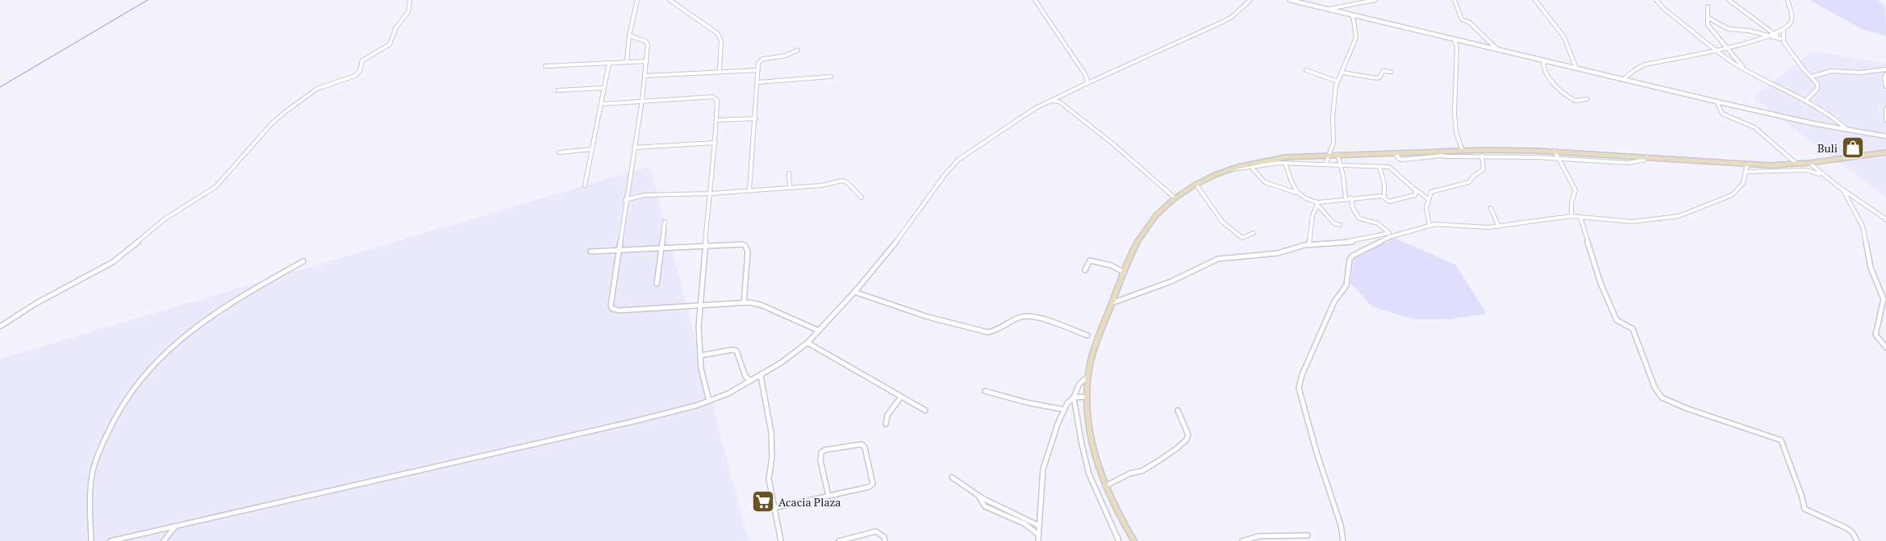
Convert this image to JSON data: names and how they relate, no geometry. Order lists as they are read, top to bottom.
{
  "places": {
    "shop": ["Buli"],
    "supermarket": ["Acacia Plaza"]
  }
}
